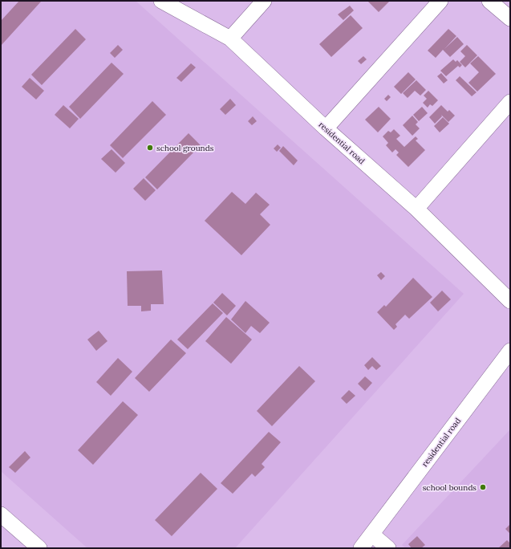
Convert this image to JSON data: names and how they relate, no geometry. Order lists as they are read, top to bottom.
{
  "streets": {
    "street": ["residential road"]
  },
  "places": ["school grounds", "school bounds"]
}
